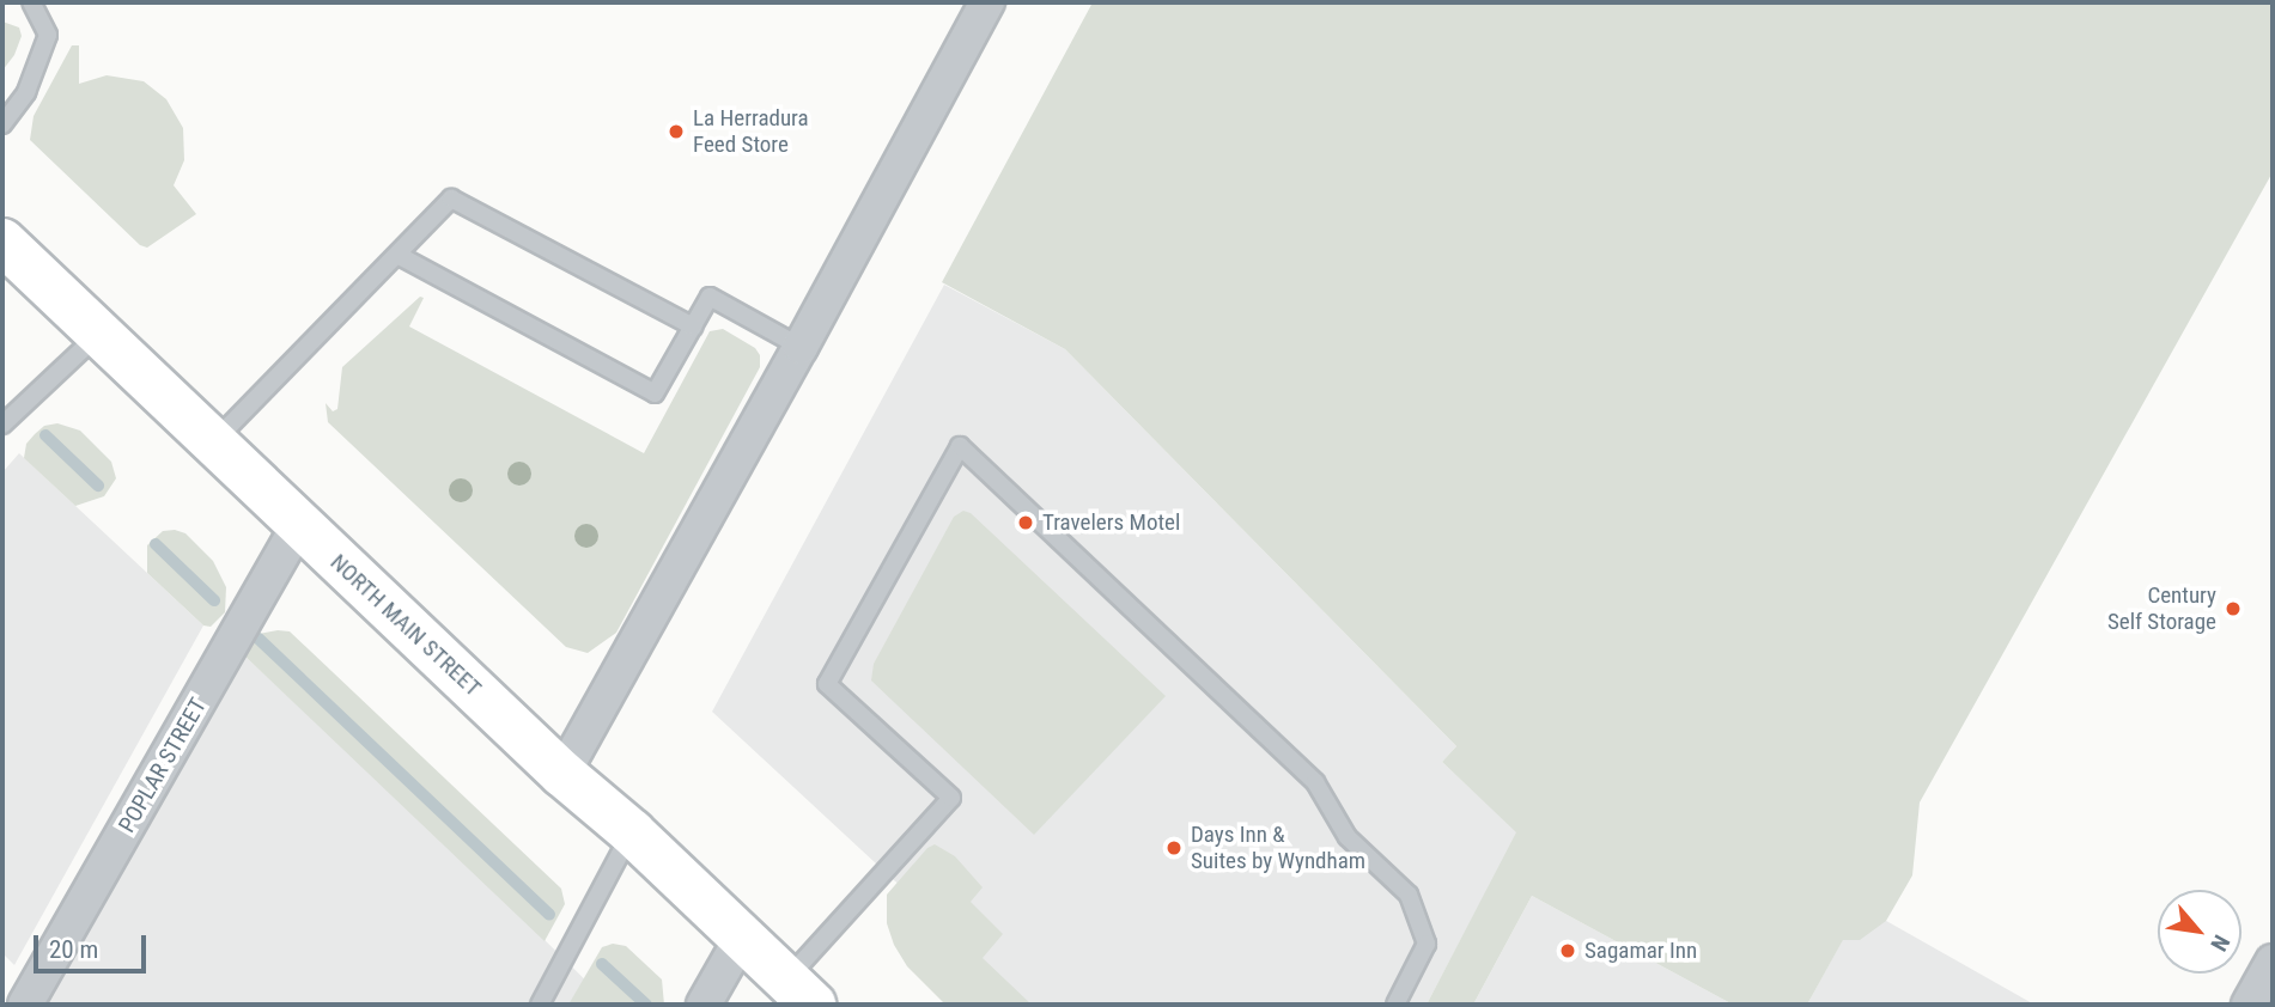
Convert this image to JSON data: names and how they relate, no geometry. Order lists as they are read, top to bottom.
{
  "streets": {
    "main road": ["NORTH MAIN STREET"],
    "street": ["POPLAR STREET"]
  },
  "crossings": [
    ["NORTH MAIN STREET", "POPLAR STREET"]
  ],
  "places": [
    "La Herradura Feed Store",
    "Travelers Motel",
    "Century Self Storage",
    "Days Inn & Suites by Wyndham",
    "Sagamar Inn"
  ],
  "scale_bar": "20 m",
  "north": "bottom right"
}
